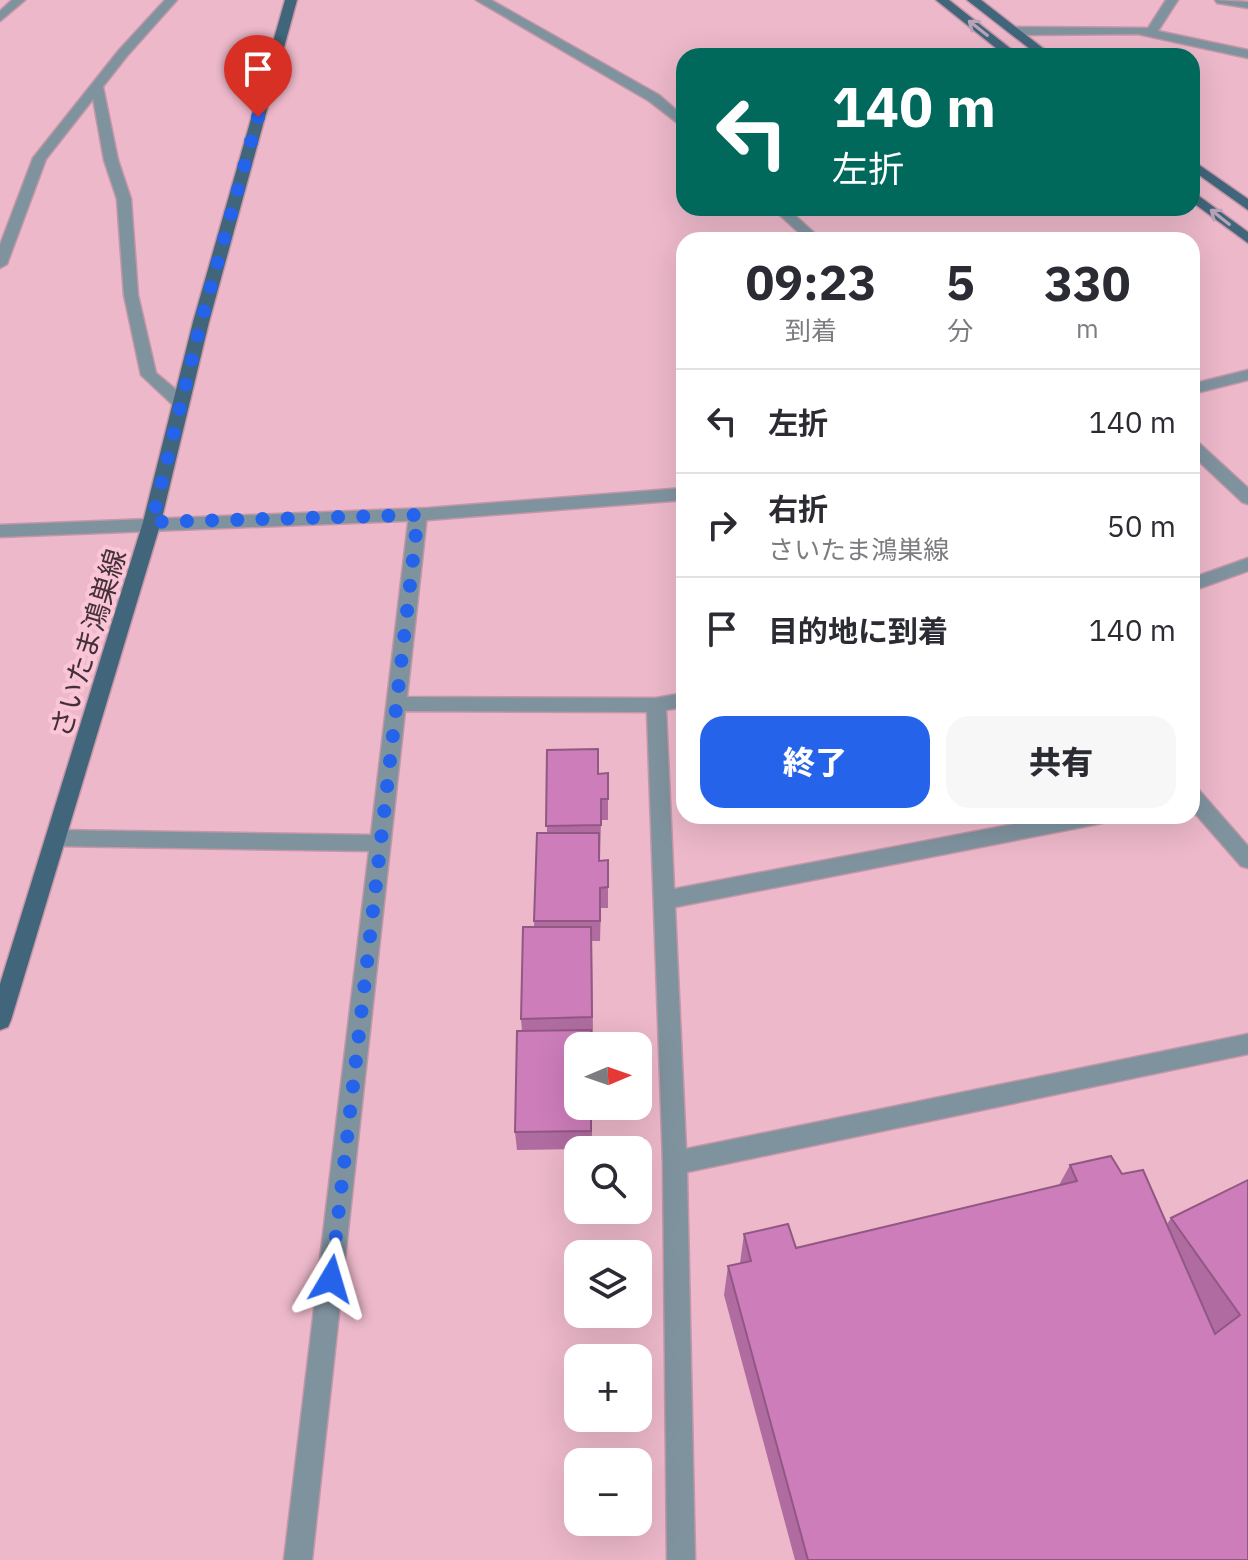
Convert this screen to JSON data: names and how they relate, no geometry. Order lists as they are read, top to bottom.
{
  "streets": {
    "main road": ["さいたま鴻巣線"]
  },
  "north": "right",
  "page": {
    "turn": ["140 m", "左折"],
    "eta": [
      "09:23",
      "到着",
      "5",
      "分",
      "330",
      "m"
    ],
    "list": [
      {
        "name": "左折",
        "value": "140 m"
      },
      {
        "name": "右折",
        "note": "さいたま鴻巣線",
        "value": "50 m"
      },
      {
        "name": "目的地に到着",
        "value": "140 m"
      }
    ],
    "buttons": ["終了", "共有"],
    "map_buttons": ["+", "−"]
  }
}
